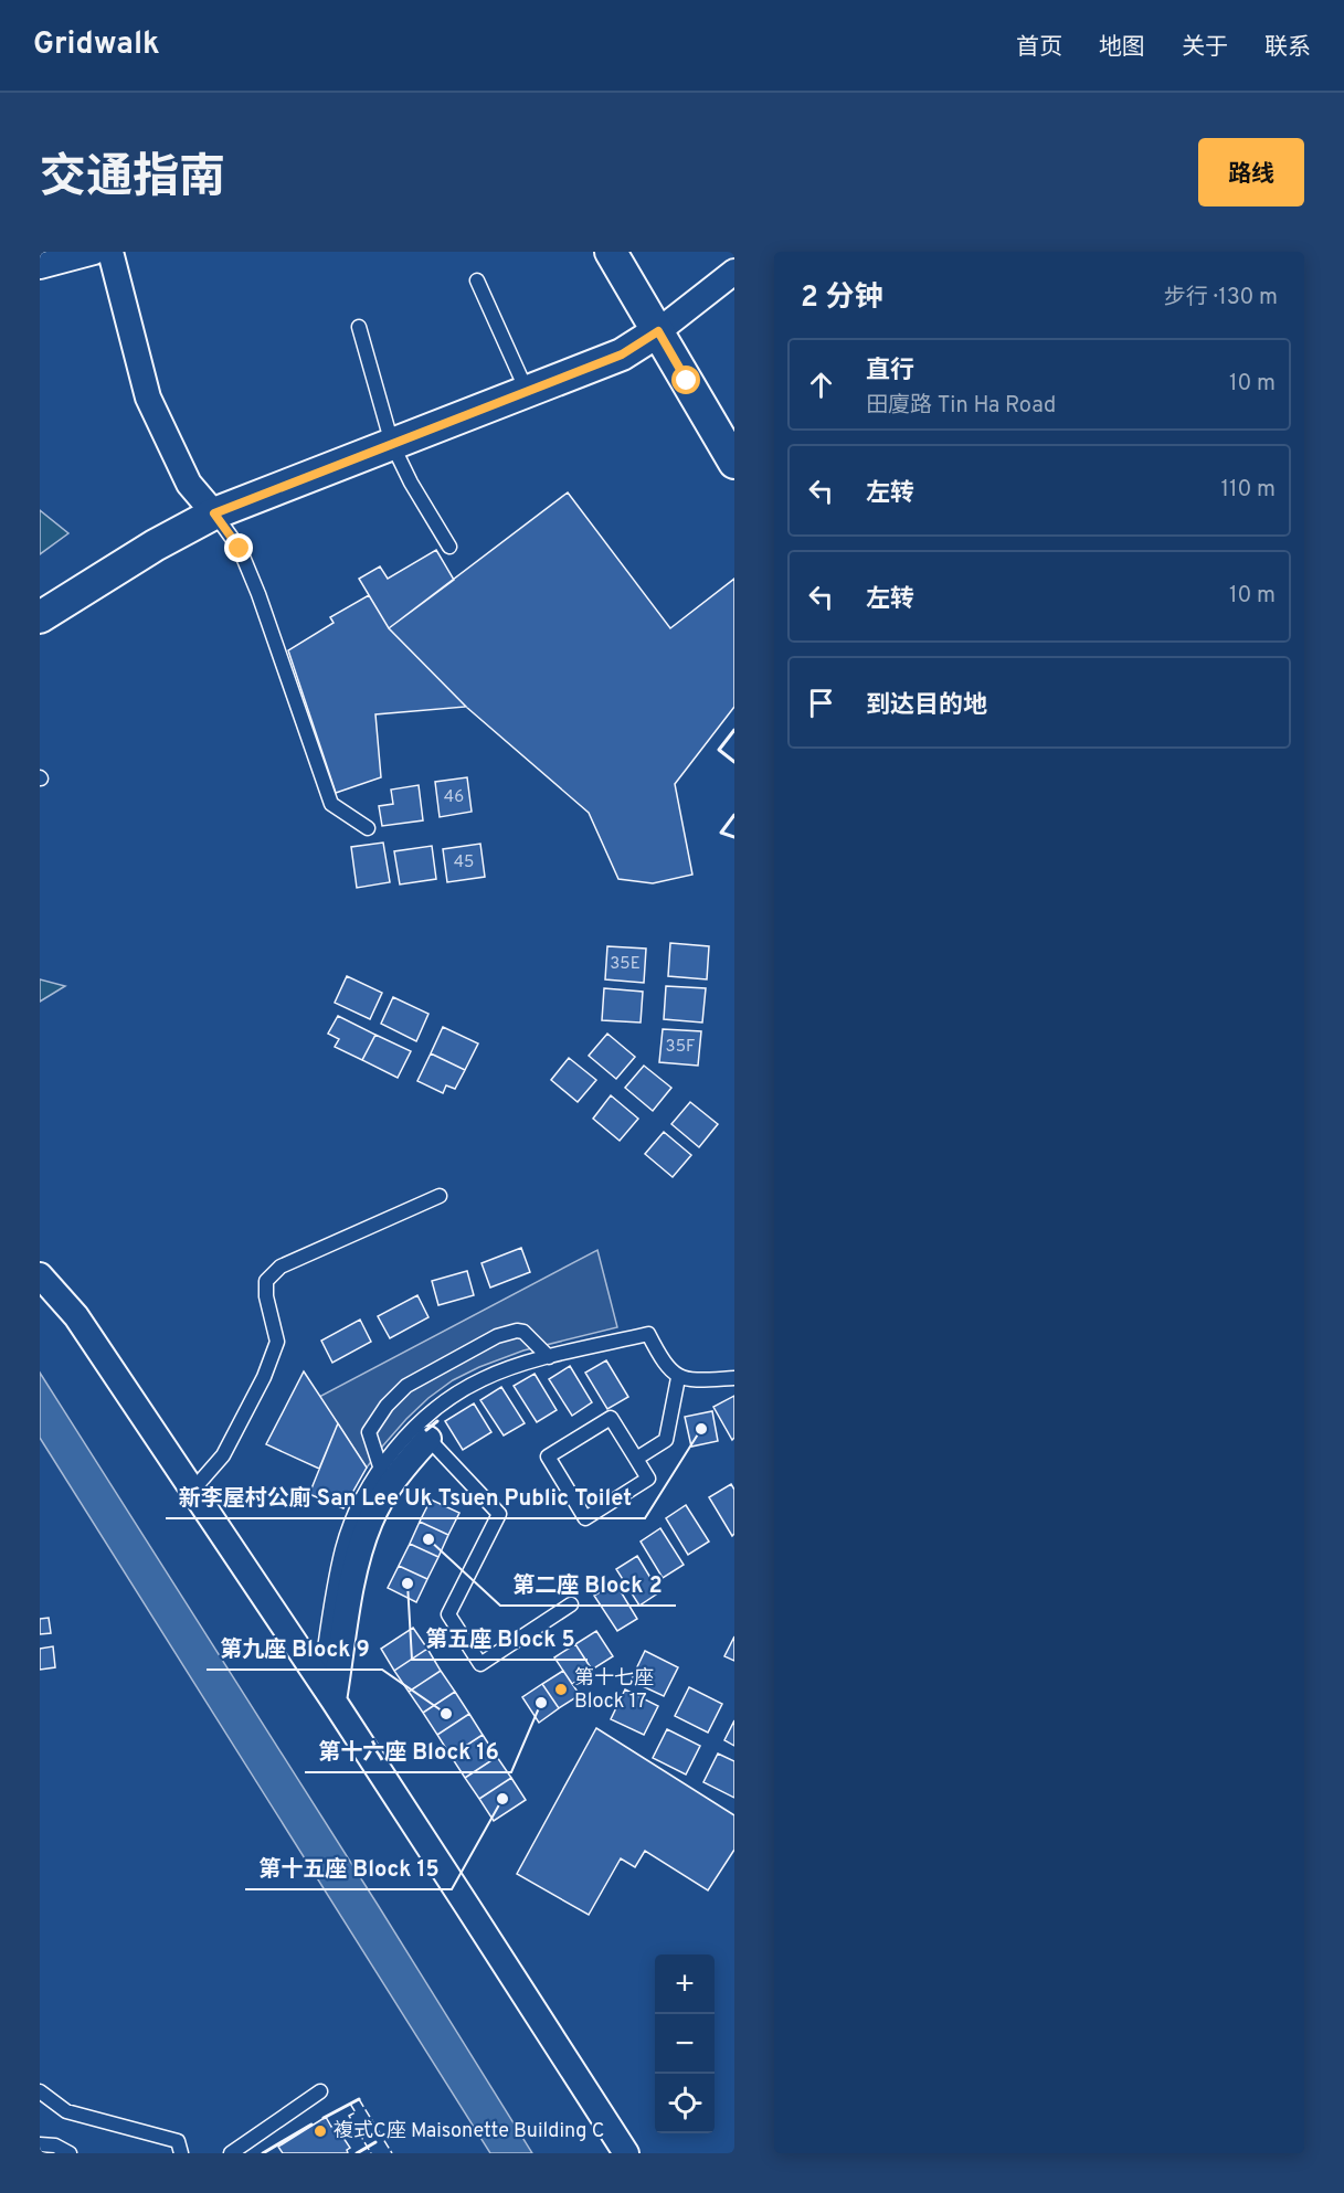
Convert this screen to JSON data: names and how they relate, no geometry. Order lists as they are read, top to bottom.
{
  "places": [
    "新李屋村公廁 San Lee Uk Tsuen Public Toilet",
    "第二座 Block 2",
    "第五座 Block 5",
    "第十七座 Block 17",
    "第十六座 Block 16",
    "第九座 Block 9",
    "第十五座 Block 15",
    "複式C座 Maisonette Building C"
  ],
  "house_numbers": [
    "46",
    "45",
    "35E",
    "35F"
  ],
  "page": {
    "header": "Gridwalk",
    "nav": [
      "首页",
      "地图",
      "关于",
      "联系"
    ],
    "title": "交通指南",
    "buttons": "路线",
    "heading": ["2 分钟", "步行 · 130 m"],
    "list": [
      ["直行", "田廈路 Tin Ha Road", "10 m"],
      ["左转", "110 m"],
      ["左转", "10 m"],
      "到达目的地"
    ],
    "map_buttons": ["+", "−"]
  }
}
